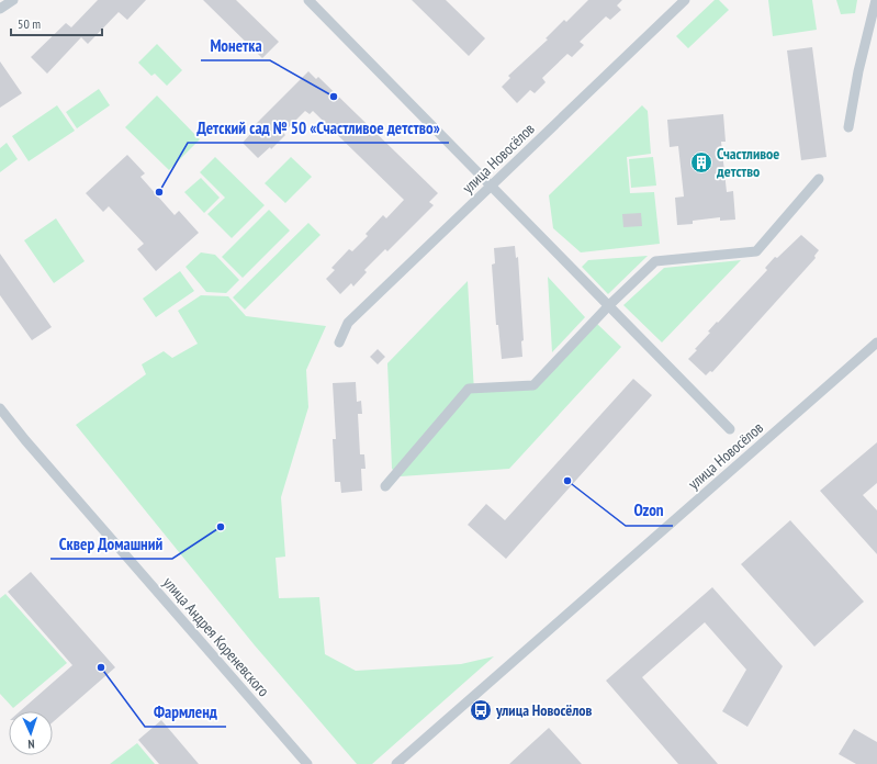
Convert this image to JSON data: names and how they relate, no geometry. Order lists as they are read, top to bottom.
{
  "streets": {
    "street": ["улица Новосёлов", "улица Андрея Кореневского"]
  },
  "places": {
    "other": [
      "Монетка",
      "Детский сад № 50 «Счастливое детство»",
      "Ozon",
      "Сквер Домашний",
      "Фармленд"
    ],
    "building": ["Счастливое детство"],
    "bus stop": ["улица Новосёлов"]
  },
  "scale_bar": "50 m",
  "north": "bottom"
}
